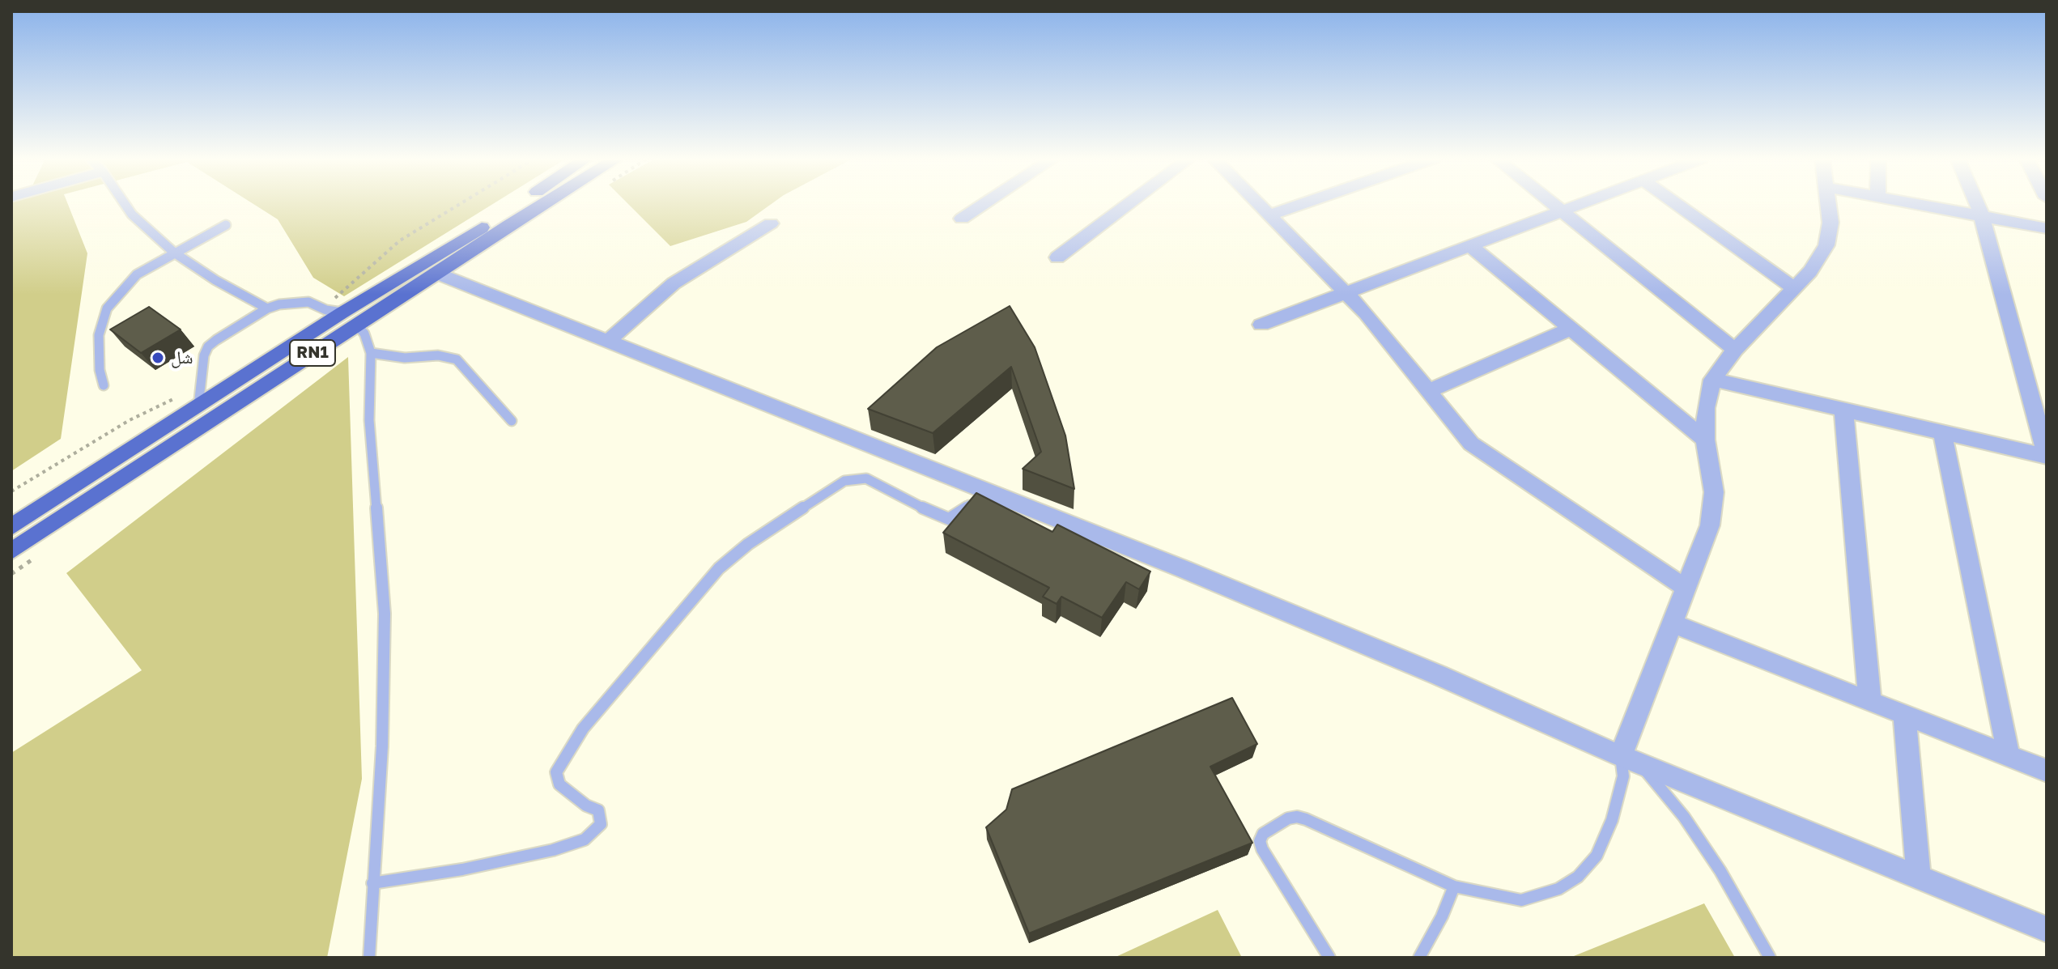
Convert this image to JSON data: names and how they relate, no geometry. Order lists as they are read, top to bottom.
{
  "streets": {
    "highway": ["RN1"]
  },
  "places": ["شل"]
}
